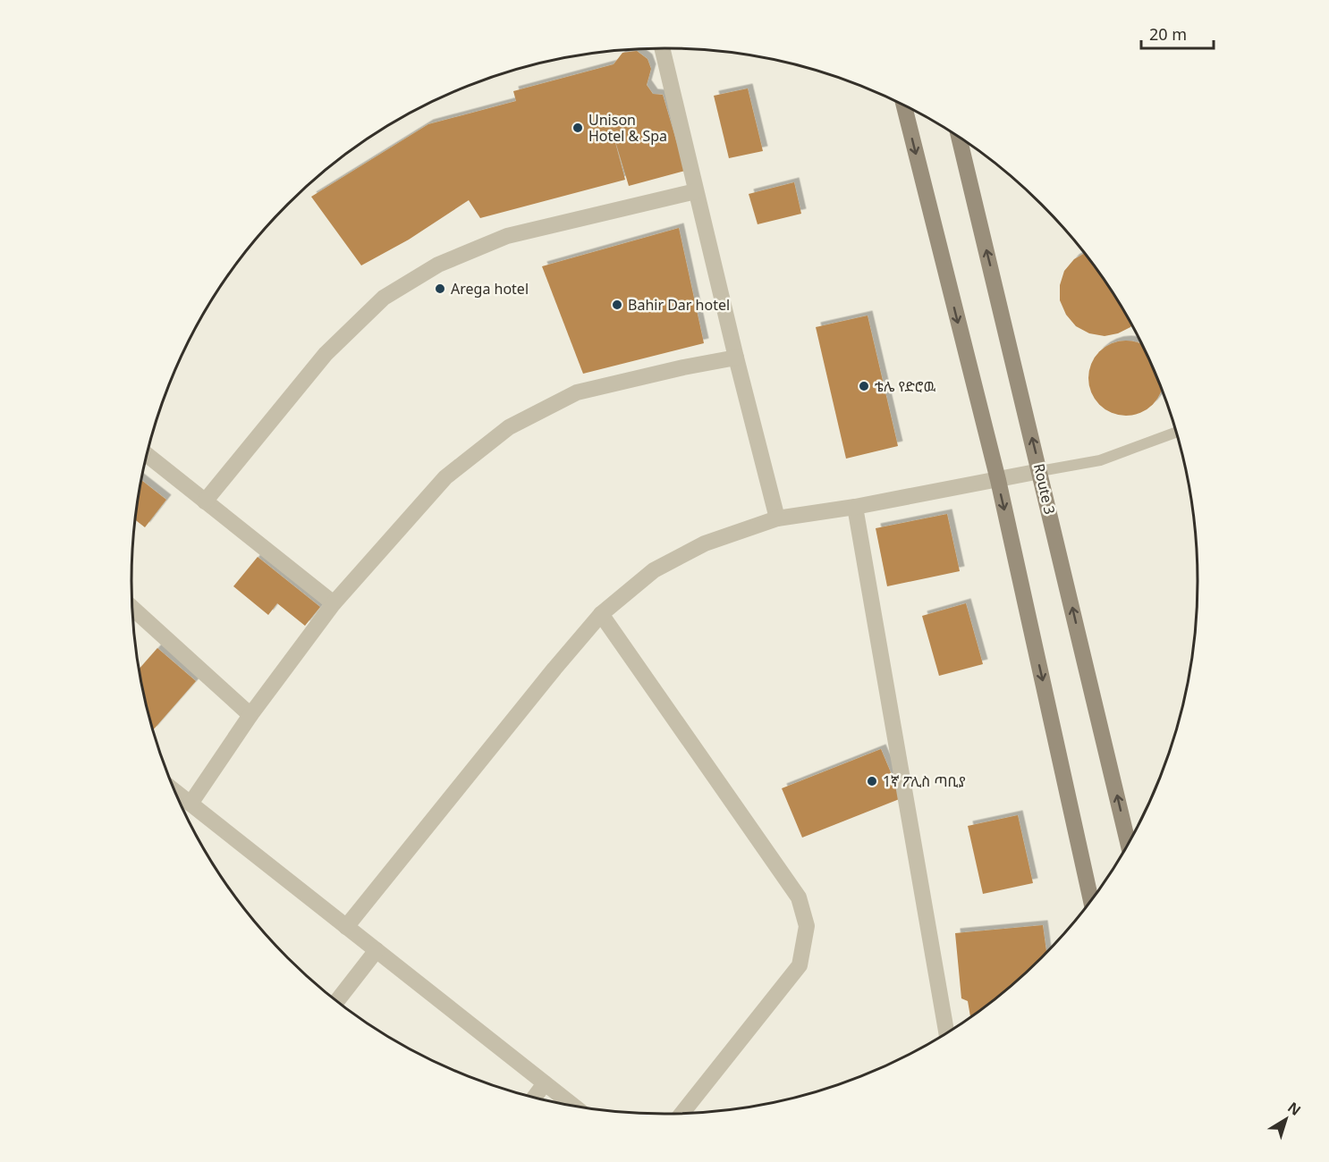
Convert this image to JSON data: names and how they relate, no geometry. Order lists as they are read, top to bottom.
{
  "streets": {
    "main road": ["Route 3"]
  },
  "places": [
    "Unison Hotel & Spa",
    "Arega hotel",
    "Bahir Dar hotel",
    "ቴሌ የድሮዉ",
    "1ኛ ፖሊስ ጣቢያ"
  ],
  "scale_bar": "20 m",
  "north": "top right"
}
